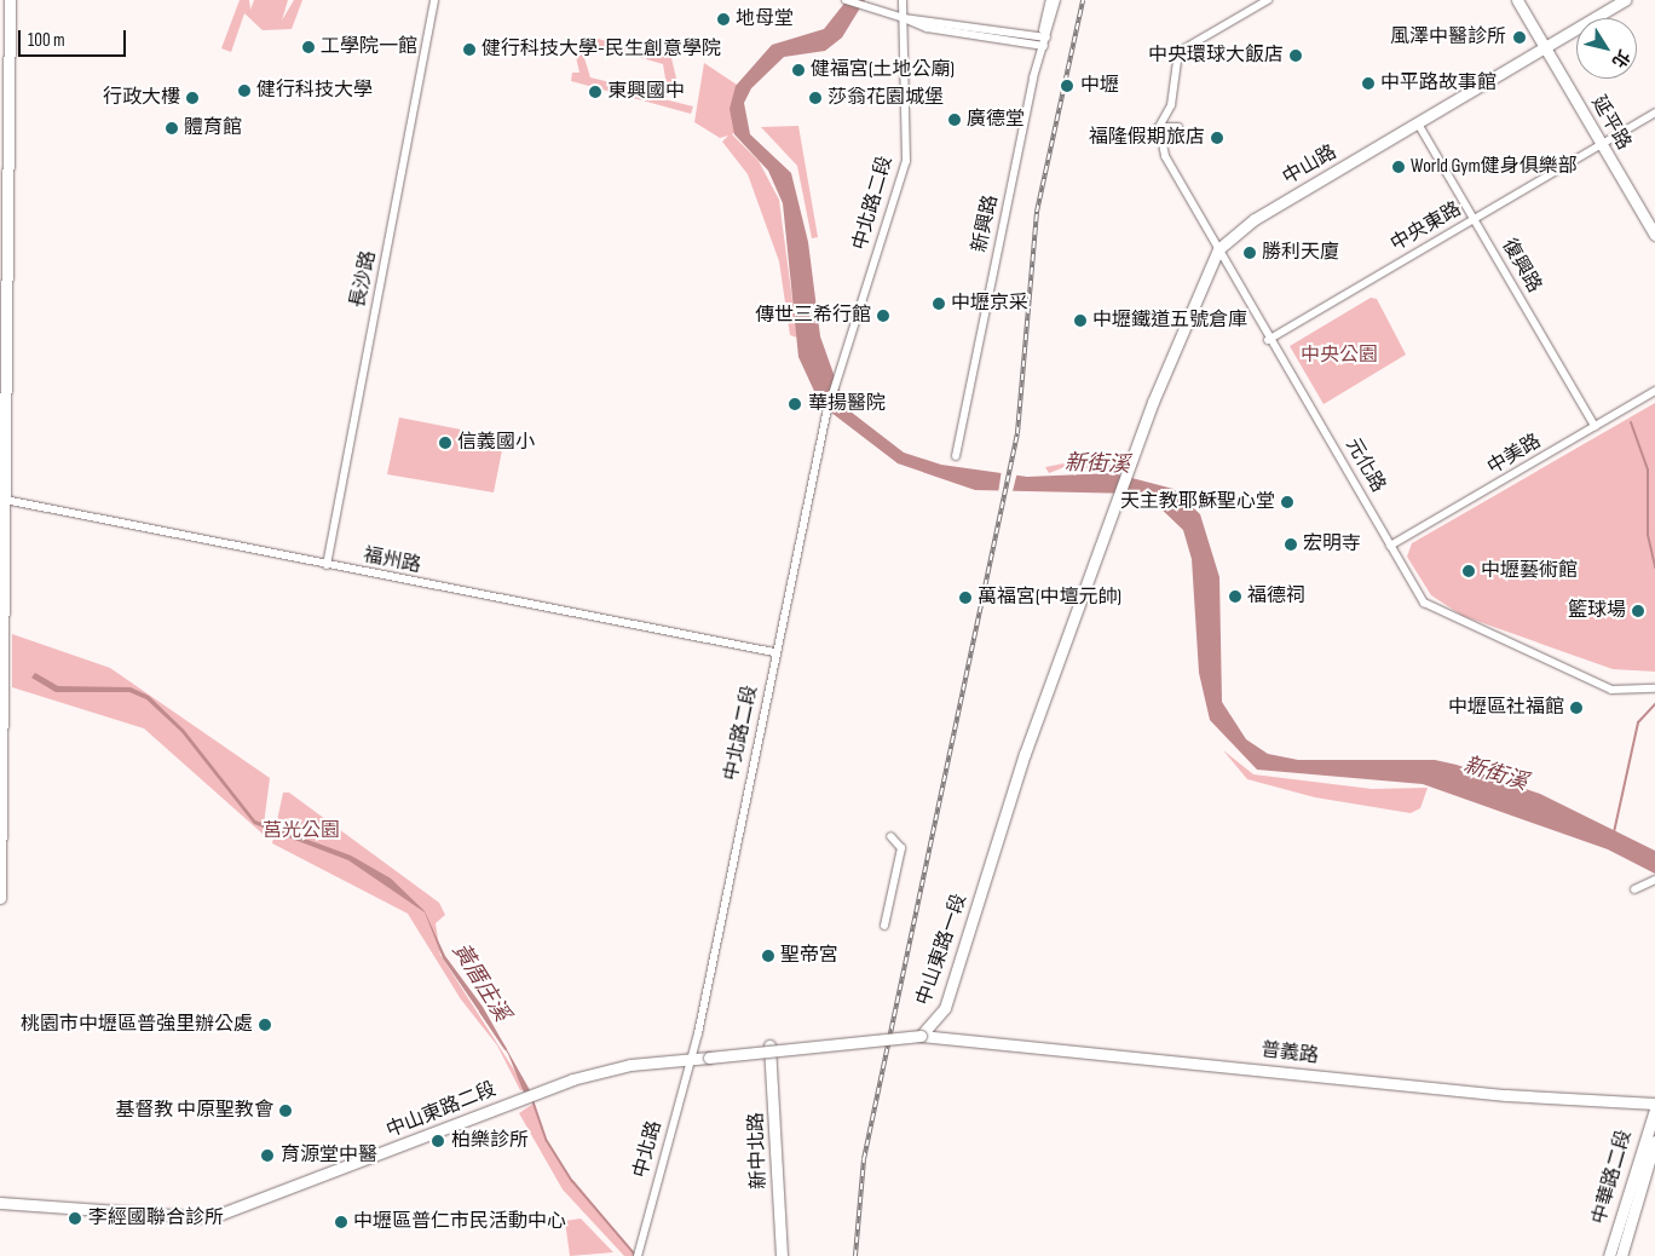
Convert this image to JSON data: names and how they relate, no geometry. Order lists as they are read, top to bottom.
{
  "streets": {
    "main road": [
      "延平路",
      "中山路",
      "中山東路一段",
      "普義路",
      "中山東路二段",
      "新中北路",
      "中華路二段"
    ],
    "street": [
      "中北路二段",
      "新興路",
      "中央東路",
      "復興路",
      "長沙路",
      "中美路",
      "元化路",
      "福州路",
      "中北路"
    ]
  },
  "crossings": [
    ["延平路", "中山路"],
    ["延平路", "中央東路"],
    ["中山路", "復興路"],
    ["中山路", "元化路"],
    ["中山路", "中山東路一段"],
    ["中北路二段", "福州路"],
    ["中北路二段", "中山東路二段"],
    ["中北路二段", "中北路"],
    ["中央東路", "復興路"],
    ["中央東路", "元化路"],
    ["復興路", "中美路"],
    ["長沙路", "福州路"],
    ["中美路", "元化路"],
    ["中山東路一段", "普義路"],
    ["中山東路二段", "中北路"]
  ],
  "water": ["新街溪", "黃厝庄溪"],
  "parks": ["中央公園", "莒光公園"],
  "places": [
    "地母堂",
    "風澤中醫診所",
    "工學院一館",
    "健行科技大學-民生創意學院",
    "中央環球大飯店",
    "健福宮(土地公廟)",
    "中平路故事館",
    "中壢",
    "健行科技大學",
    "東興國中",
    "行政大樓",
    "莎翁花園城堡",
    "廣德堂",
    "體育館",
    "福隆假期旅店",
    "World Gym健身俱樂部",
    "勝利天廈",
    "中壢京采",
    "傳世三希行館",
    "中壢鐵道五號倉庫",
    "華揚醫院",
    "信義國小",
    "天主教耶穌聖心堂",
    "宏明寺",
    "中壢藝術館",
    "福德祠",
    "萬福宮(中壇元帥)",
    "籃球場",
    "中壢區社福館",
    "聖帝宮",
    "桃園市中壢區普強里辦公處",
    "基督教 中原聖教會",
    "柏樂診所",
    "育源堂中醫",
    "李經國聯合診所",
    "中壢區普仁市民活動中心"
  ],
  "scale_bar": "100 m",
  "north": "bottom right"
}
